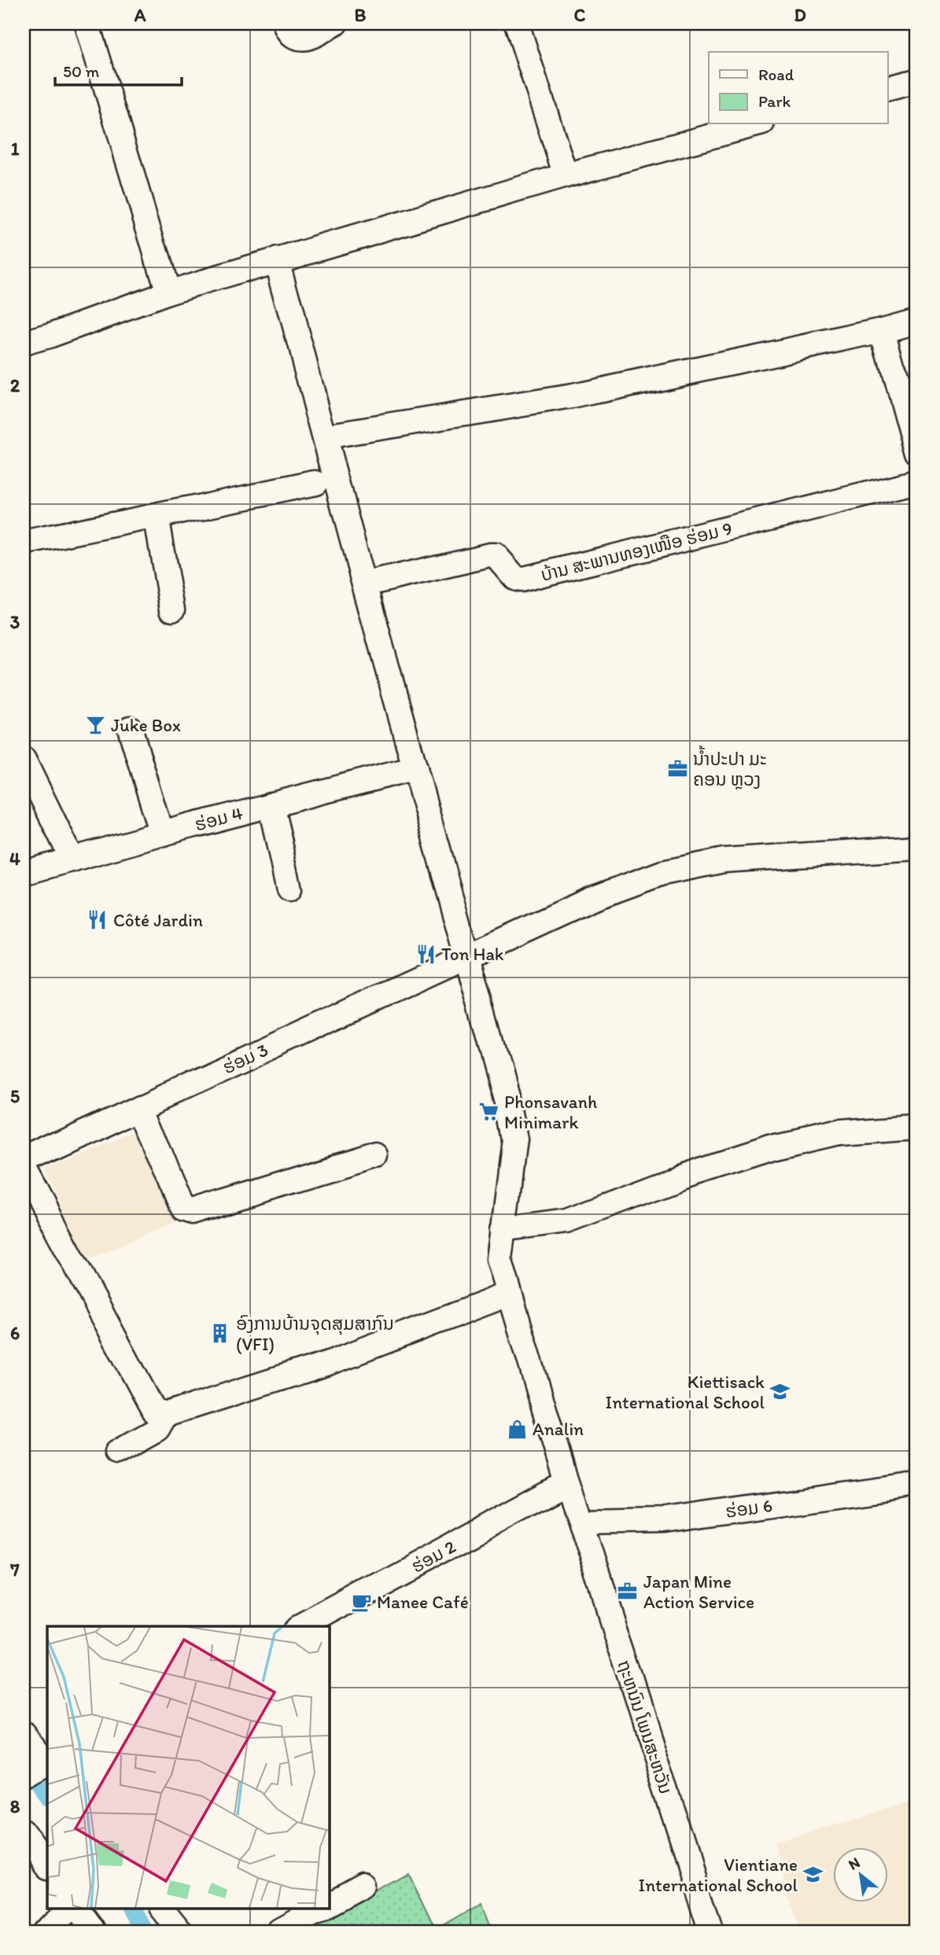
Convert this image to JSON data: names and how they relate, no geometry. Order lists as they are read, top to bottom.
{
  "streets": {
    "street": [
      "ບ້ານ ສະພານທອງເໜືອ ຮ່ອມ 9",
      "ຮ່ອມ 4",
      "ຮ່ອມ 3",
      "ຮ່ອມ 6",
      "ຮ່ອມ 2",
      "ຖະຫນົນ ໂພນສະຫວັນ"
    ]
  },
  "crossings": [
    ["ບ້ານ ສະພານທອງເໜືອ ຮ່ອມ 9", "ຖະຫນົນ ໂພນສະຫວັນ"],
    ["ຮ່ອມ 4", "ຖະຫນົນ ໂພນສະຫວັນ"],
    ["ຮ່ອມ 3", "ຖະຫນົນ ໂພນສະຫວັນ"],
    ["ຮ່ອມ 6", "ຖະຫນົນ ໂພນສະຫວັນ"],
    ["ຮ່ອມ 2", "ຖະຫນົນ ໂພນສະຫວັນ"]
  ],
  "places": {
    "bar": ["Juke Box"],
    "office": ["ນ້ຳປະປາ ມະ ຄອນ ຫຼວງ", "Japan Mine Action Service"],
    "restaurant": ["Côté Jardin", "Ton Hak"],
    "supermarket": ["Phonsavanh Minimark"],
    "building": ["ອົງການບ້ານຈຸດສຸມສາກົນ (VFI)"],
    "school or university": ["Kiettisack International School", "Vientiane International School"],
    "shop": ["Analin"],
    "cafe": ["Manee Café"]
  },
  "legend": ["Road", "Park"],
  "scale_bar": "50 m",
  "north": "top left",
  "grid": {
    "columns": [
      "A",
      "B",
      "C",
      "D"
    ],
    "rows": [
      "1",
      "2",
      "3",
      "4",
      "5",
      "6",
      "7",
      "8"
    ]
  }
}
